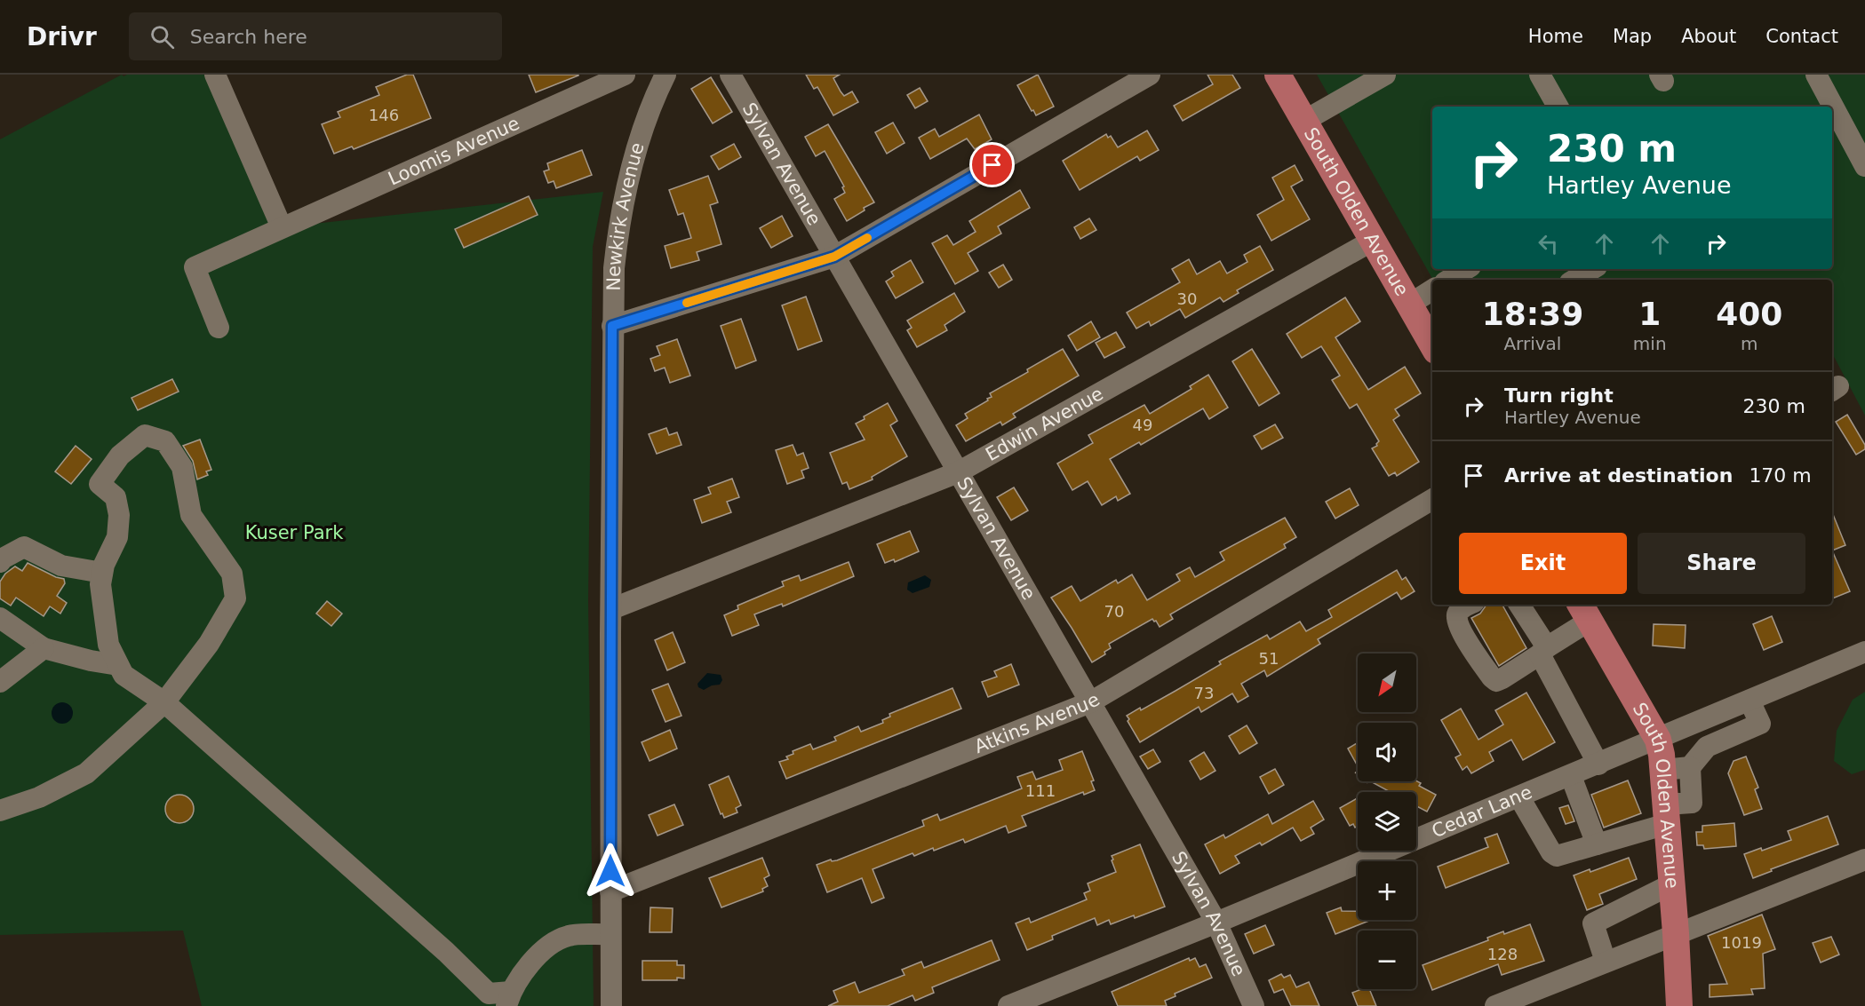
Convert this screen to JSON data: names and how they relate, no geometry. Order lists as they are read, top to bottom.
{
  "streets": {
    "main road": ["South Olden Avenue"],
    "street": [
      "Loomis Avenue",
      "Sylvan Avenue",
      "Newkirk Avenue",
      "Edwin Avenue",
      "Atkins Avenue",
      "Cedar Lane"
    ]
  },
  "crossings": [
    ["Sylvan Avenue", "Edwin Avenue"],
    ["Sylvan Avenue", "Atkins Avenue"],
    ["Sylvan Avenue", "Cedar Lane"],
    ["South Olden Avenue", "Edwin Avenue"],
    ["South Olden Avenue", "Cedar Lane"],
    ["Newkirk Avenue", "Edwin Avenue"],
    ["Newkirk Avenue", "Atkins Avenue"]
  ],
  "parks": ["Kuser Park"],
  "house_numbers": [
    "146",
    "30",
    "49",
    "70",
    "51",
    "73",
    "111",
    "1019",
    "128"
  ],
  "north": "bottom left",
  "page": {
    "header": "Drivr",
    "search": "Search here",
    "nav": [
      "Home",
      "Map",
      "About",
      "Contact"
    ],
    "turn": ["230 m", "Hartley Avenue"],
    "eta": [
      "18:39",
      "Arrival",
      "1",
      "min",
      "400",
      "m"
    ],
    "list": [
      {
        "name": "Turn right",
        "note": "Hartley Avenue",
        "value": "230 m"
      },
      {
        "name": "Arrive at destination",
        "value": "170 m"
      }
    ],
    "buttons": ["Exit", "Share"],
    "map_buttons": ["+", "−"]
  }
}
